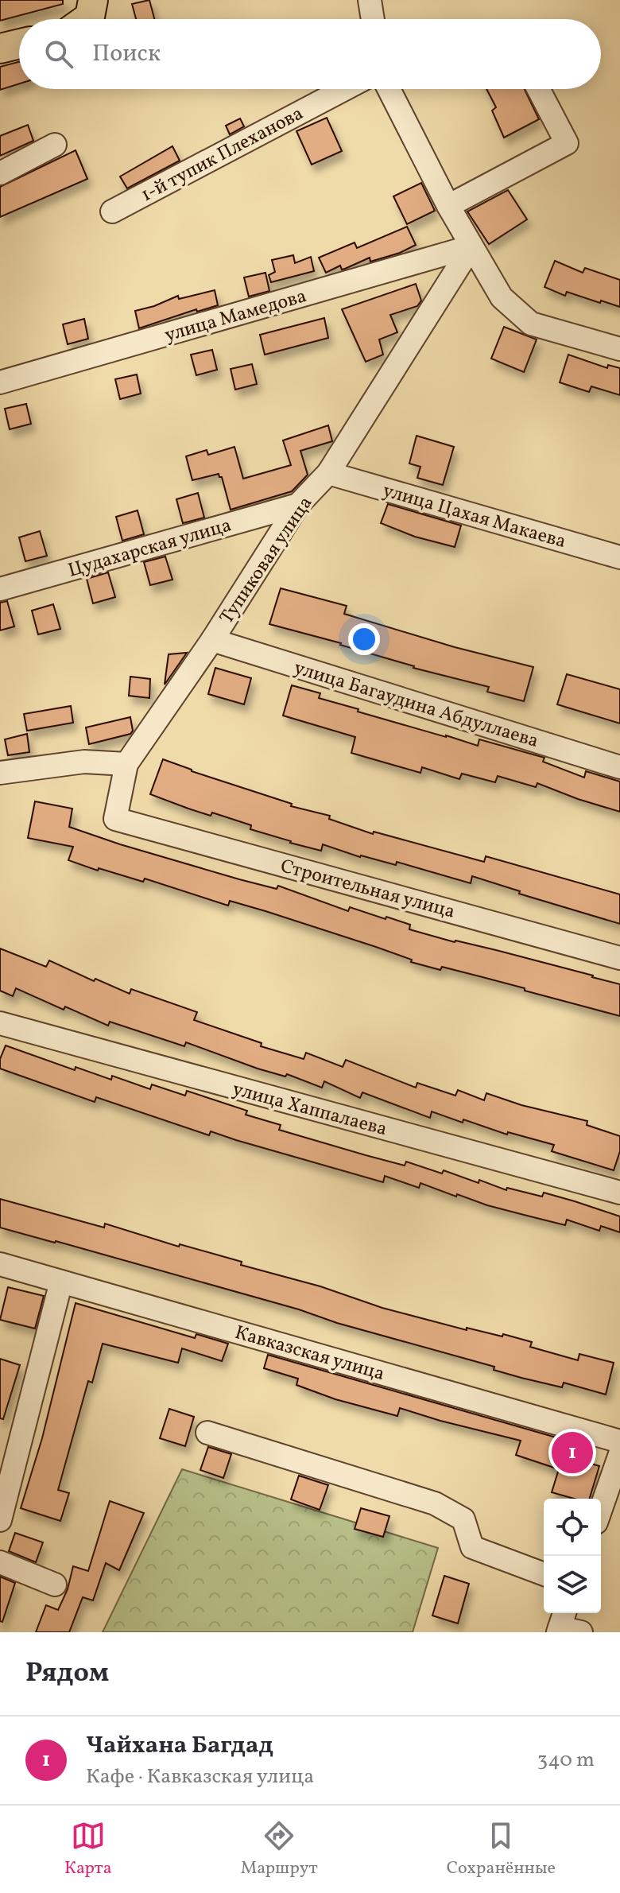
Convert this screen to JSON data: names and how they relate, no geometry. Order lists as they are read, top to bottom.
{
  "streets": {
    "street": [
      "1-й тупик Плеханова",
      "улица Мамедова",
      "улица Цахая Макаева",
      "Цудахарская улица",
      "Тупиковая улица",
      "улица Багаудина Абдуллаева",
      "Строительная улица",
      "улица Хаппалаева",
      "Кавказская улица"
    ]
  },
  "crossings": [
    ["улица Мамедова", "Тупиковая улица"],
    ["улица Цахая Макаева", "Тупиковая улица"],
    ["Цудахарская улица", "Тупиковая улица"],
    ["Тупиковая улица", "улица Багаудина Абдуллаева"],
    ["Тупиковая улица", "Строительная улица"]
  ],
  "page": {
    "search": "Поиск",
    "pins": "1",
    "heading": "Рядом",
    "list": [
      {
        "mark": "1",
        "name": "Чайхана Багдад",
        "note": "Кафе · Кавказская улица",
        "value": "340 m"
      }
    ],
    "nav": ["Карта", "Маршрут", "Сохранённые"]
  }
}
